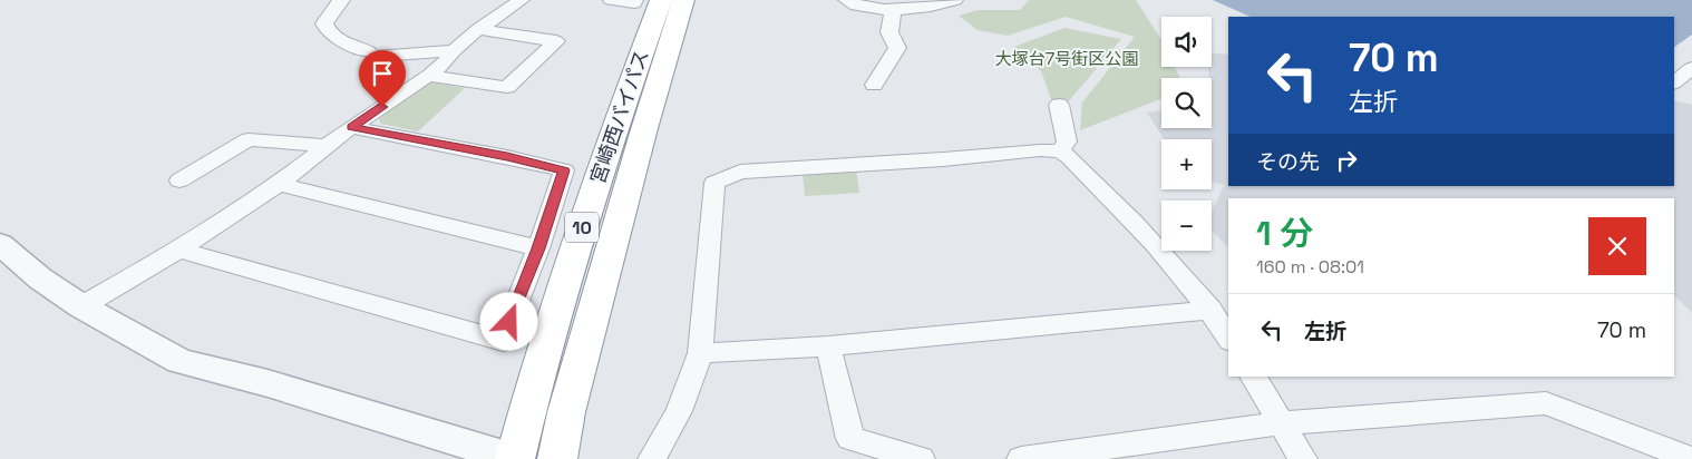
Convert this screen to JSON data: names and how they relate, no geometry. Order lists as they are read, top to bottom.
{
  "streets": {
    "highway": ["宮崎西バイパス", "10"]
  },
  "parks": ["大塚台7号街区公園"],
  "page": {
    "map_buttons": ["+", "−"],
    "turn": ["70 m", "左折"],
    "then": "その先",
    "heading": ["1 分", "160 m · 08:01"],
    "list": [
      {
        "name": "左折",
        "value": "70 m"
      }
    ]
  }
}
